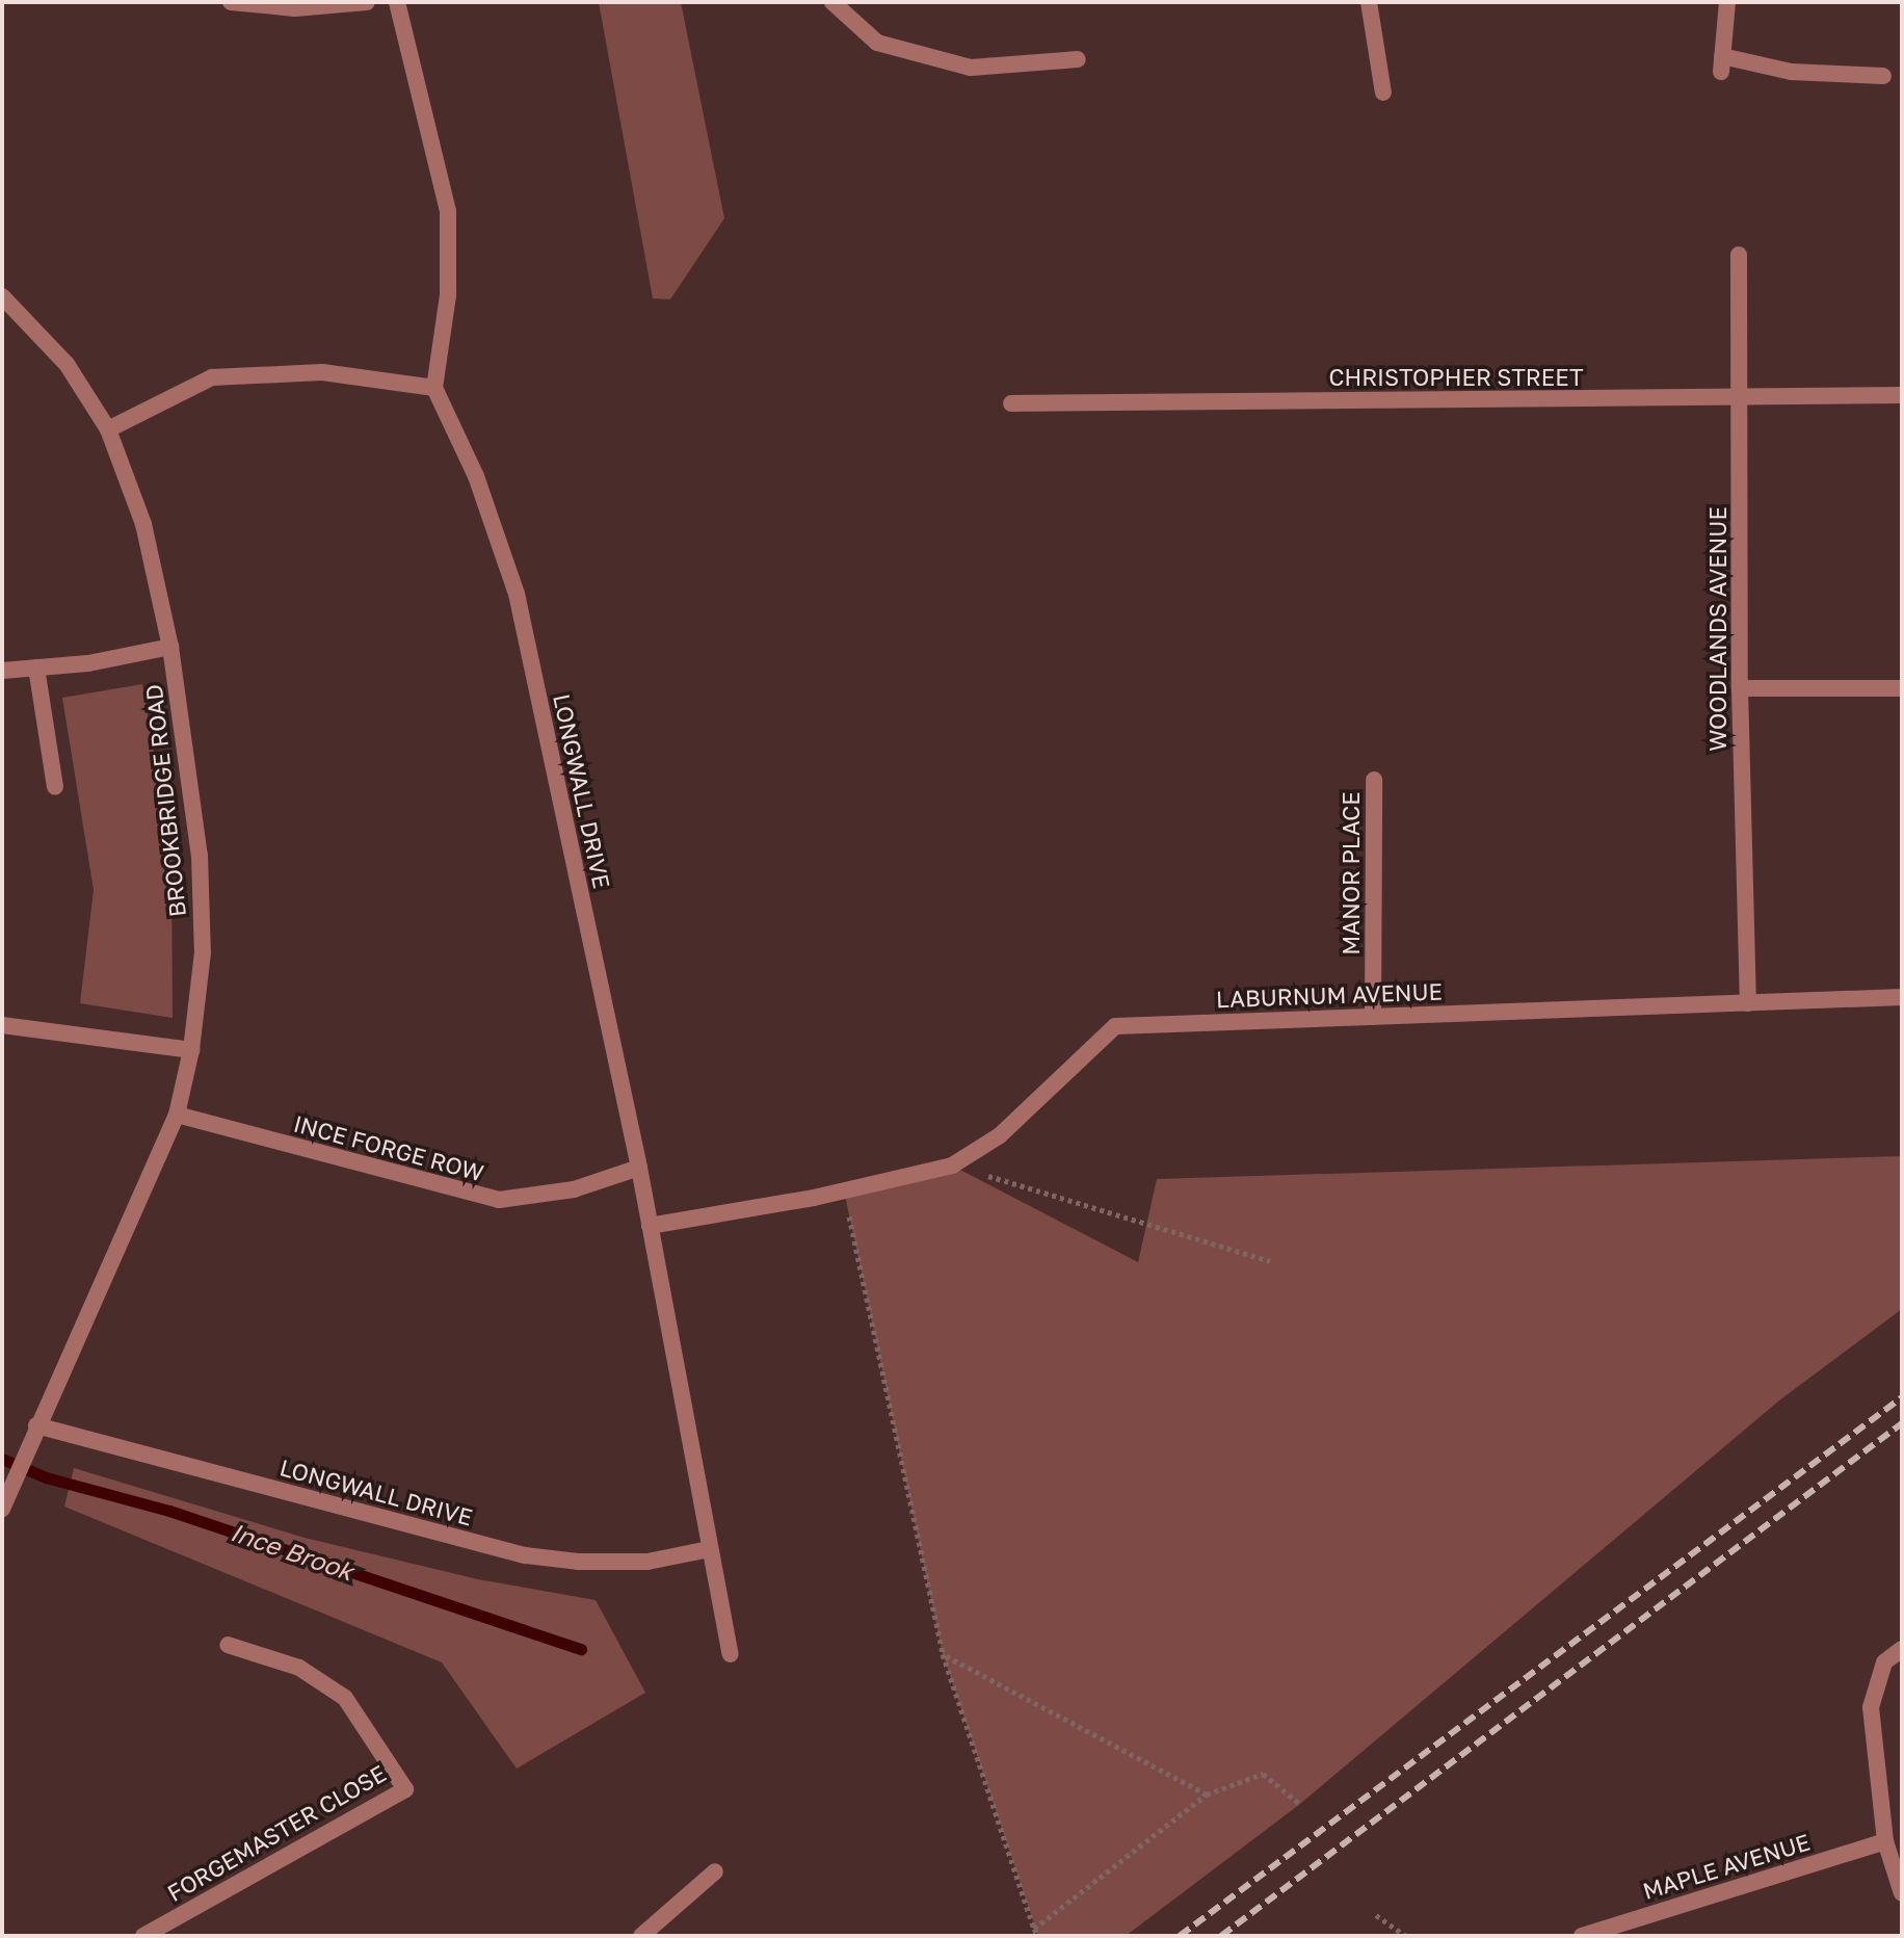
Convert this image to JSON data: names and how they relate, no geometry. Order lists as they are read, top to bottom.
{
  "streets": {
    "street": [
      "CHRISTOPHER STREET",
      "WOODLANDS AVENUE",
      "LONGWALL DRIVE",
      "BROOKBRIDGE ROAD",
      "MANOR PLACE",
      "LABURNUM AVENUE",
      "INCE FORGE ROW",
      "FORGEMASTER CLOSE",
      "MAPLE AVENUE"
    ]
  },
  "crossings": [
    ["CHRISTOPHER STREET", "WOODLANDS AVENUE"],
    ["WOODLANDS AVENUE", "LABURNUM AVENUE"],
    ["LONGWALL DRIVE", "BROOKBRIDGE ROAD"],
    ["LONGWALL DRIVE", "LABURNUM AVENUE"],
    ["LONGWALL DRIVE", "INCE FORGE ROW"],
    ["BROOKBRIDGE ROAD", "INCE FORGE ROW"],
    ["MANOR PLACE", "LABURNUM AVENUE"]
  ],
  "water": ["Ince Brook"]
}
